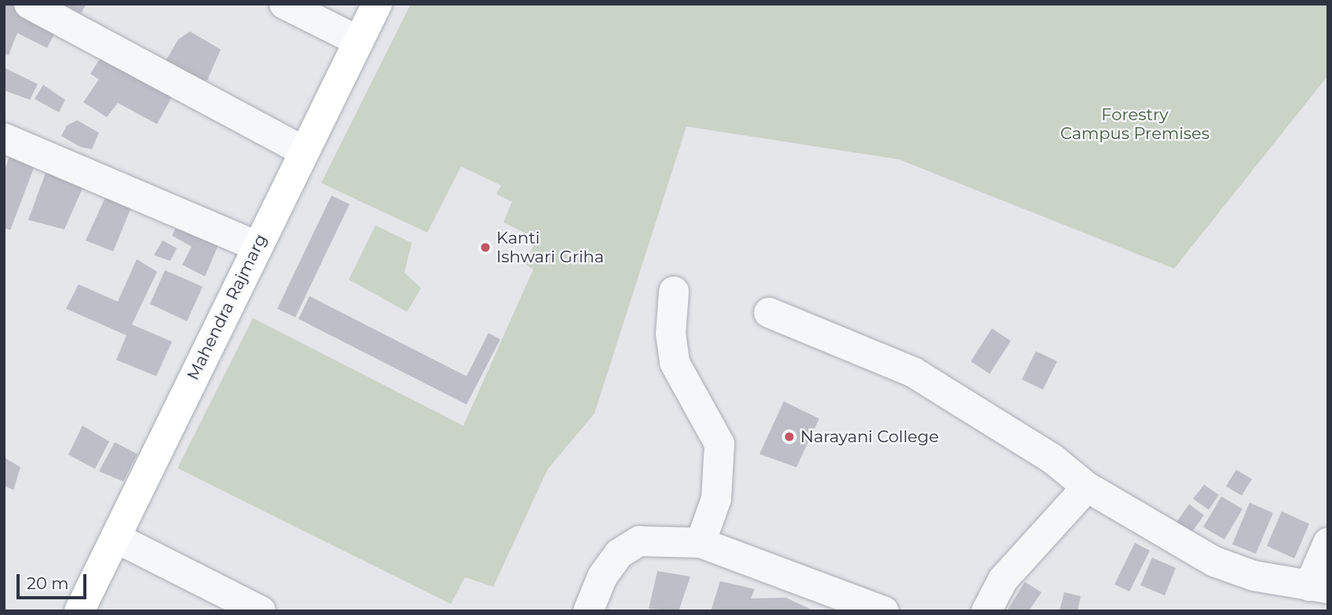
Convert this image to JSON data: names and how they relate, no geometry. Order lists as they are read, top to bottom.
{
  "streets": {
    "highway": ["Mahendra Rajmarg"]
  },
  "parks": ["Forestry Campus Premises"],
  "places": ["Kanti Ishwari Griha", "Narayani College"],
  "scale_bar": "20 m"
}
